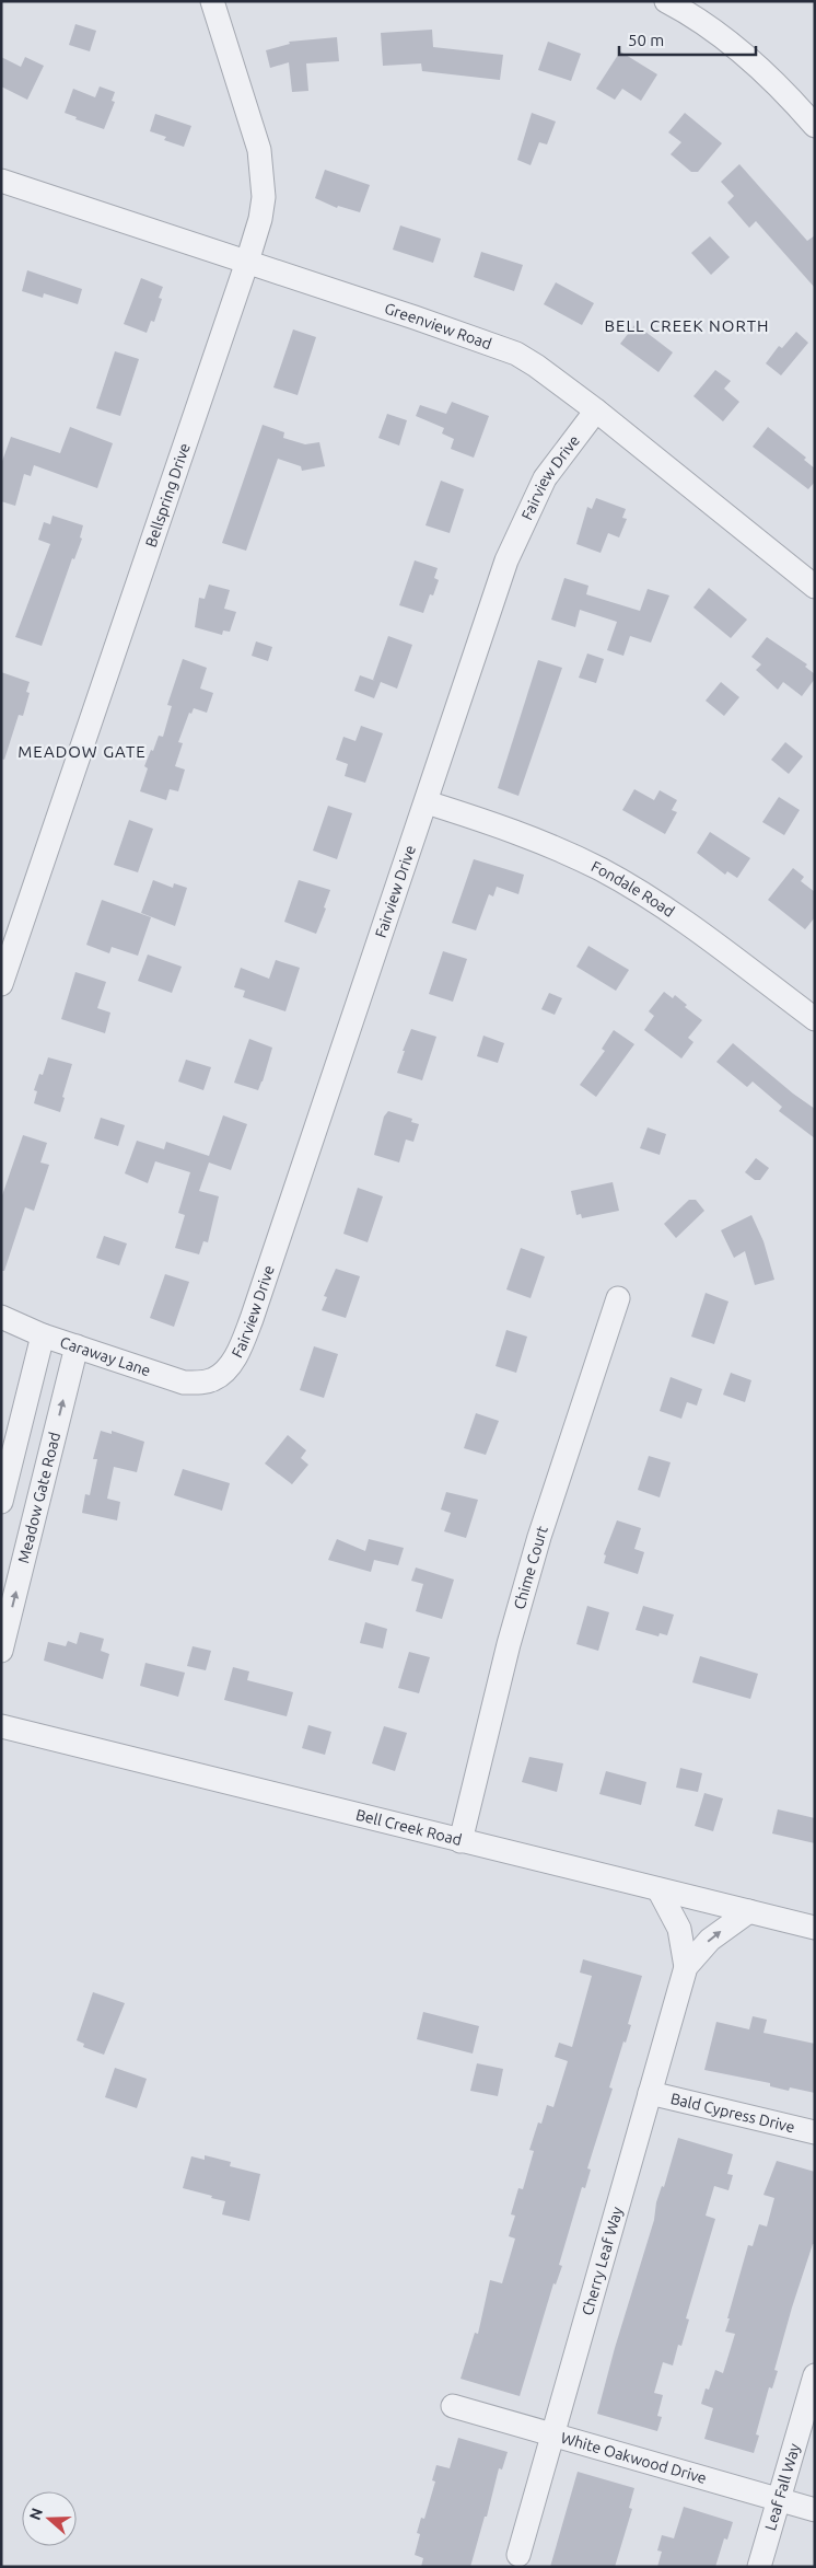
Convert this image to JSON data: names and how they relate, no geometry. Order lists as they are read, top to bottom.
{
  "streets": {
    "street": [
      "Greenview Road",
      "Fairview Drive",
      "Bellspring Drive",
      "Fondale Road",
      "Caraway Lane",
      "Meadow Gate Road",
      "Chime Court",
      "Bell Creek Road",
      "Bald Cypress Drive",
      "Cherry Leaf Way",
      "White Oakwood Drive",
      "Leaf Fall Way"
    ]
  },
  "crossings": [
    ["Greenview Road", "Fairview Drive"],
    ["Greenview Road", "Bellspring Drive"],
    ["Fairview Drive", "Fondale Road"],
    ["Fairview Drive", "Caraway Lane"],
    ["Caraway Lane", "Meadow Gate Road"],
    ["Chime Court", "Bell Creek Road"],
    ["Bell Creek Road", "Cherry Leaf Way"],
    ["Bald Cypress Drive", "Cherry Leaf Way"],
    ["Cherry Leaf Way", "White Oakwood Drive"],
    ["White Oakwood Drive", "Leaf Fall Way"]
  ],
  "districts": ["BELL CREEK NORTH", "MEADOW GATE"],
  "scale_bar": "50 m",
  "north": "left"
}
